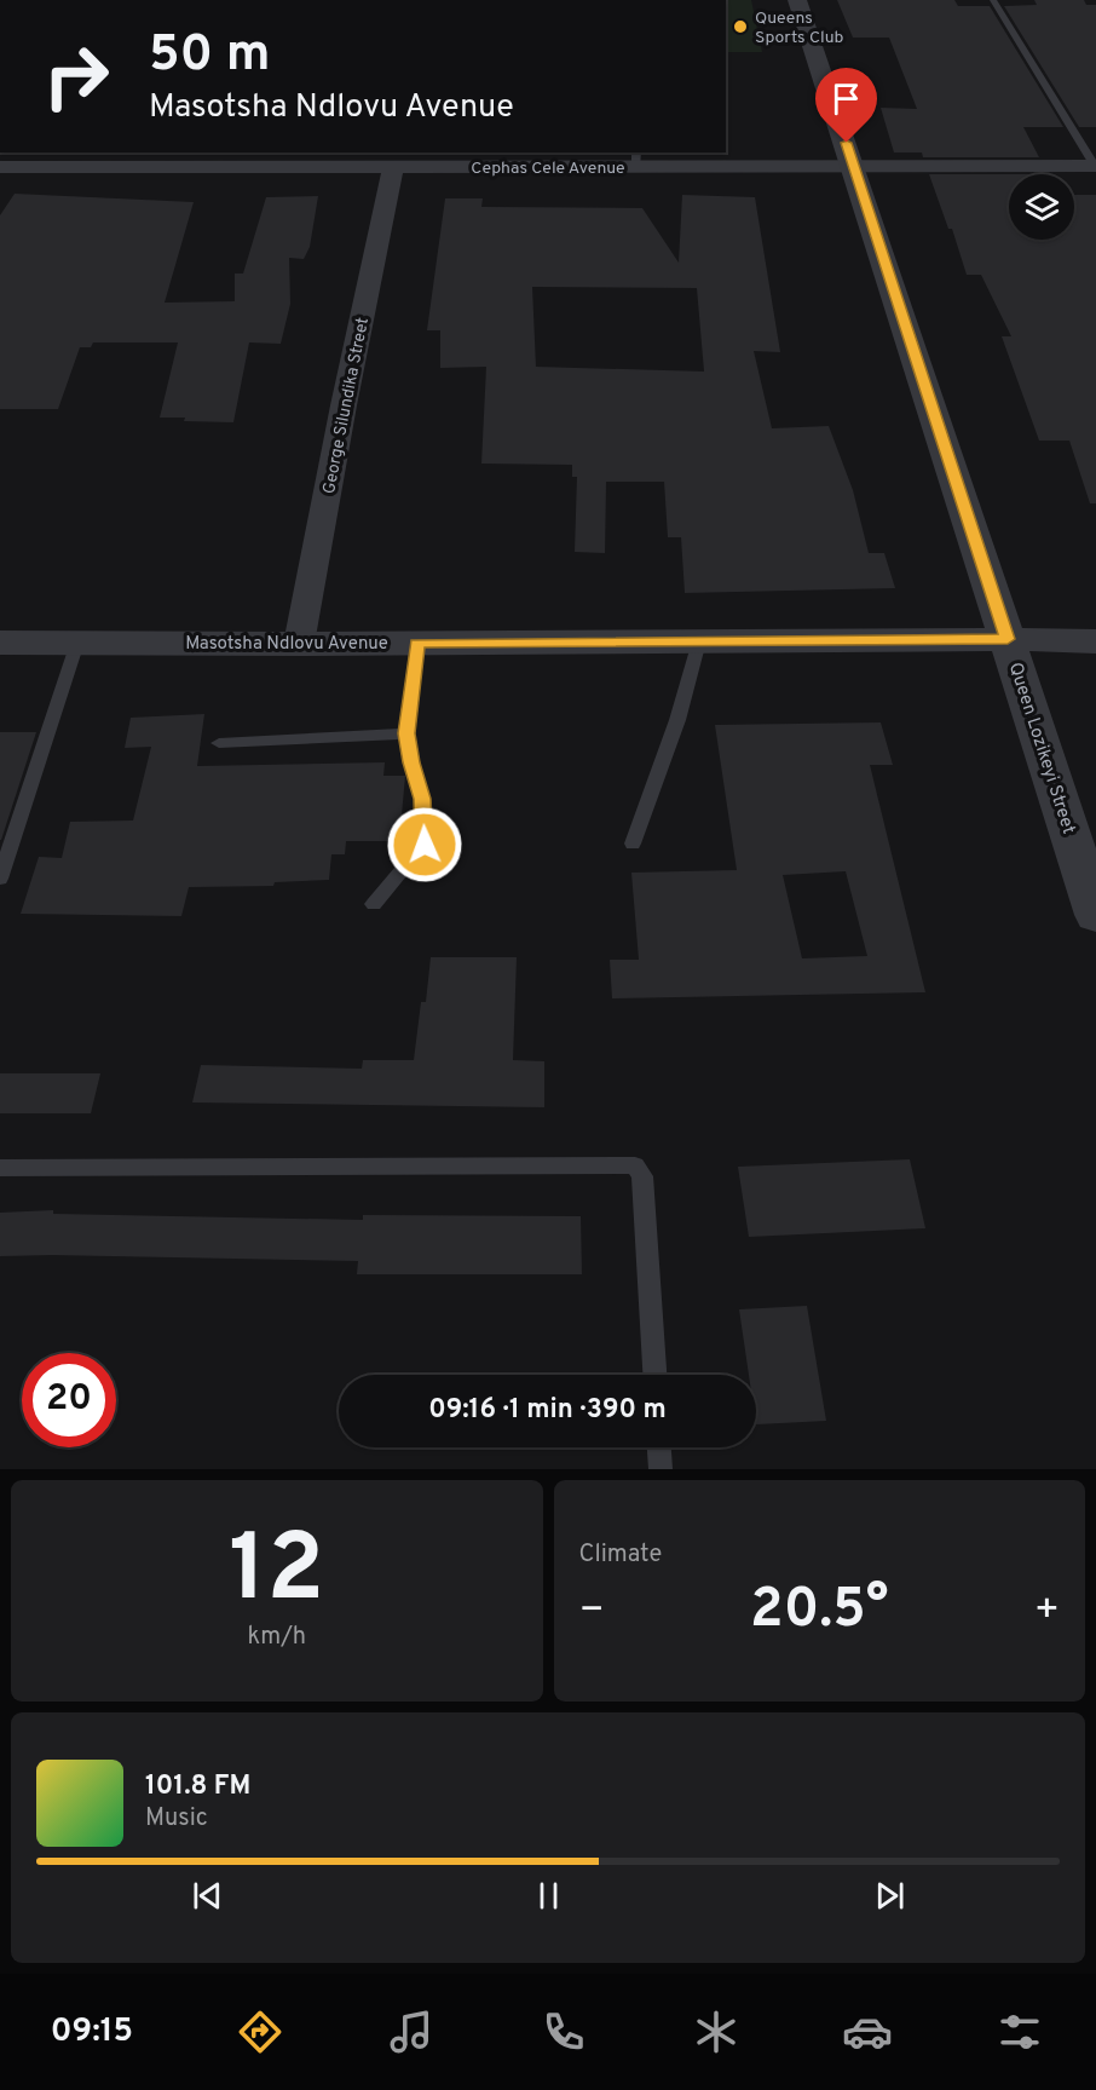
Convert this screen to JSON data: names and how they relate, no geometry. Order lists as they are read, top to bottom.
{
  "streets": {
    "street": [
      "Cephas Cele Avenue",
      "George Silundika Street",
      "Masotsha Ndlovu Avenue",
      "Queen Lozikeyi Street"
    ]
  },
  "crossings": [
    ["Cephas Cele Avenue", "George Silundika Street"],
    ["Cephas Cele Avenue", "Queen Lozikeyi Street"],
    ["George Silundika Street", "Masotsha Ndlovu Avenue"],
    ["Masotsha Ndlovu Avenue", "Queen Lozikeyi Street"]
  ],
  "places": ["Queens Sports Club"],
  "page": {
    "turn": ["50 m", "Masotsha Ndlovu Avenue"],
    "limit": "20",
    "trip": "09:16 · 1 min · 390 m",
    "tile": [
      ["12", "km/h"],
      "Climate"
    ],
    "heat": ["−", "20.5°", "+"],
    "song": ["101.8 FM", "Music"],
    "tabs": "09:15"
  }
}
